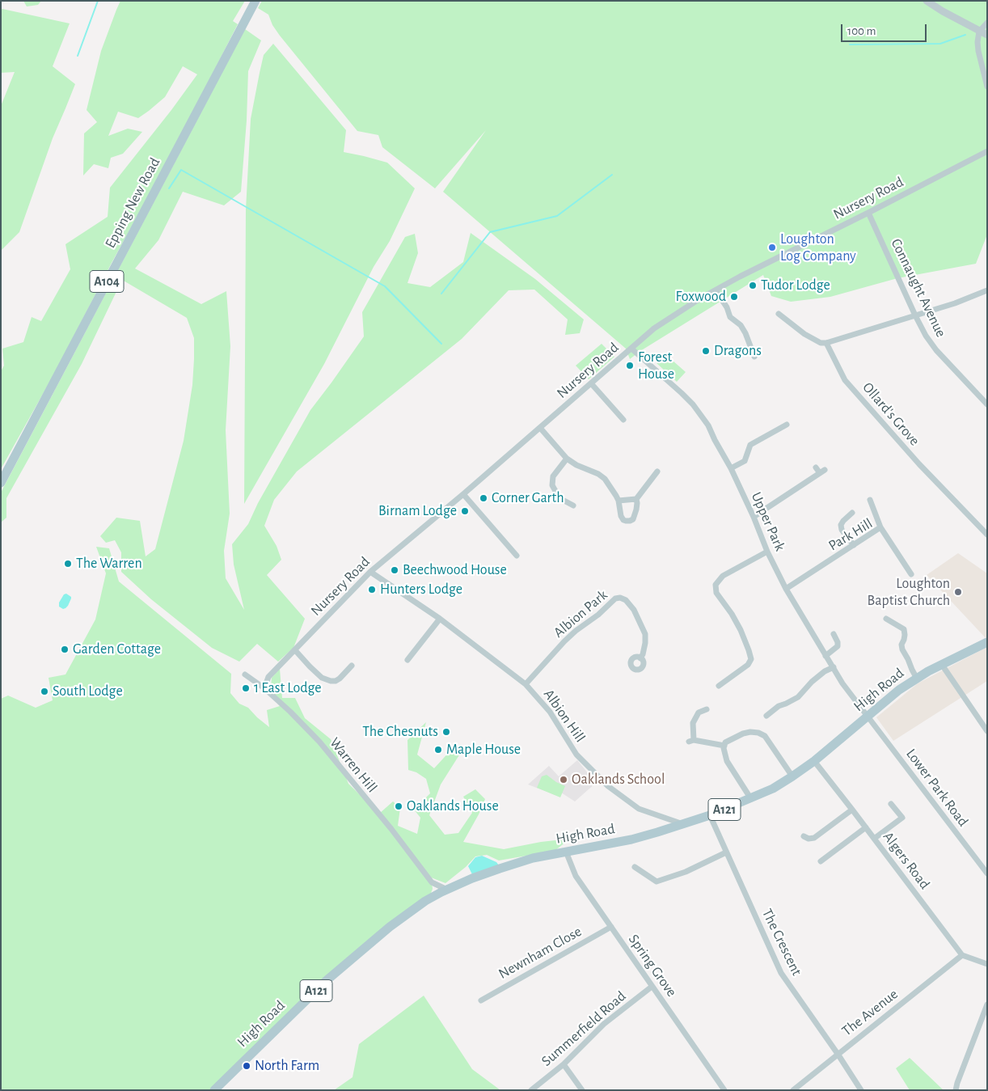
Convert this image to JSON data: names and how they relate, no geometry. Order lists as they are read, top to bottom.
{
  "streets": {
    "main road": [
      "Epping New Road",
      "A104",
      "High Road",
      "A121"
    ],
    "street": [
      "Nursery Road",
      "Connaught Avenue",
      "Ollard's Grove",
      "Upper Park",
      "Park Hill",
      "Albion Park",
      "Albion Hill",
      "Warren Hill",
      "Lower Park Road",
      "Algers Road",
      "The Crescent",
      "Newnham Close",
      "Spring Grove",
      "The Avenue",
      "Summerfield Road"
    ]
  },
  "crossings": [
    ["Nursery Road", "Connaught Avenue"],
    ["Nursery Road", "Upper Park"],
    ["Nursery Road", "Albion Hill"],
    ["Nursery Road", "Warren Hill"],
    ["Upper Park", "Park Hill"],
    ["Upper Park", "High Road"],
    ["Upper Park", "Lower Park Road"],
    ["Albion Park", "Albion Hill"],
    ["High Road", "Albion Hill"],
    ["High Road", "Warren Hill"],
    ["High Road", "Lower Park Road"],
    ["High Road", "Algers Road"],
    ["High Road", "The Crescent"],
    ["High Road", "Spring Grove"],
    ["Algers Road", "The Avenue"],
    ["The Crescent", "The Avenue"],
    ["Newnham Close", "Spring Grove"],
    ["Spring Grove", "Summerfield Road"]
  ],
  "places": [
    "Loughton Log Company",
    "Tudor Lodge",
    "Foxwood",
    "Dragons",
    "Forest House",
    "Corner Garth",
    "Birnam Lodge",
    "The Warren",
    "Beechwood House",
    "Hunters Lodge",
    "Loughton Baptist Church",
    "Garden Cottage",
    "1 East Lodge",
    "South Lodge",
    "The Chesnuts",
    "Maple House",
    "Oaklands School",
    "Oaklands House",
    "North Farm"
  ],
  "scale_bar": "100 m"
}
